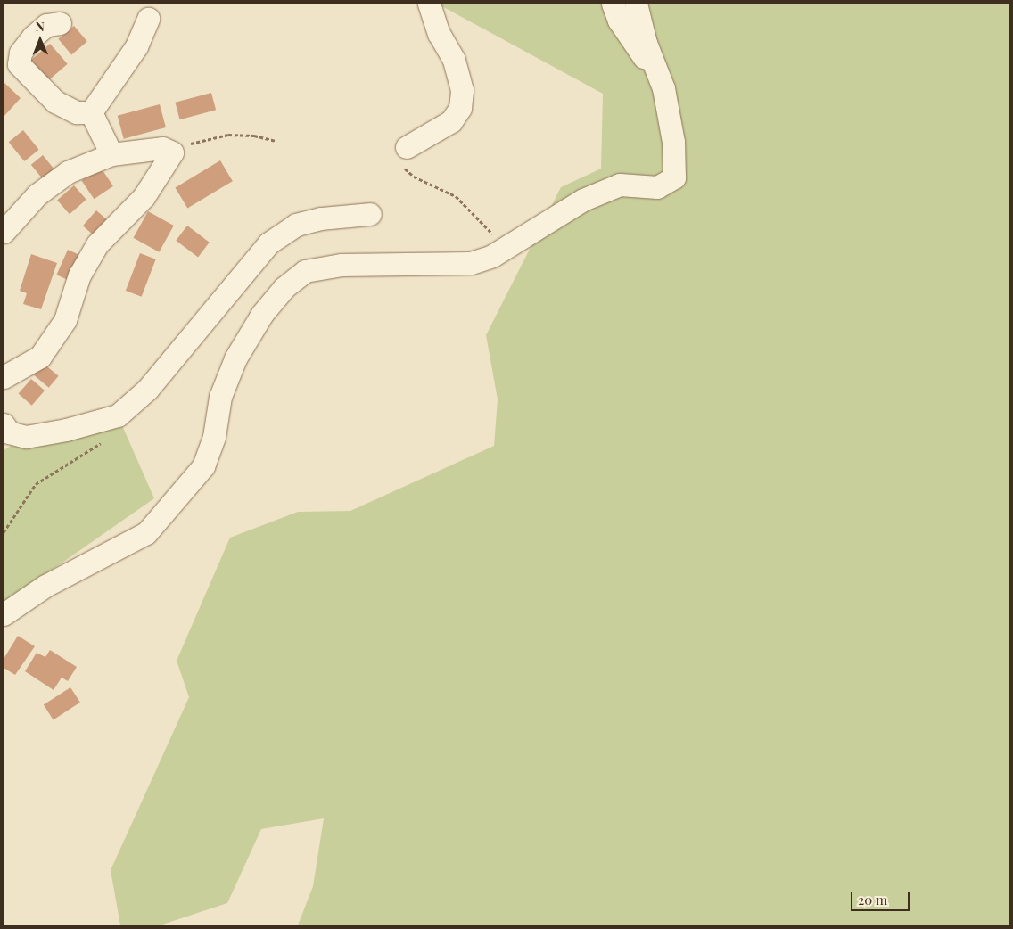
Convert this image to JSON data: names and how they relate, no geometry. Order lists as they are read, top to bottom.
{
  "scale_bar": "20 m",
  "north": "top"
}
